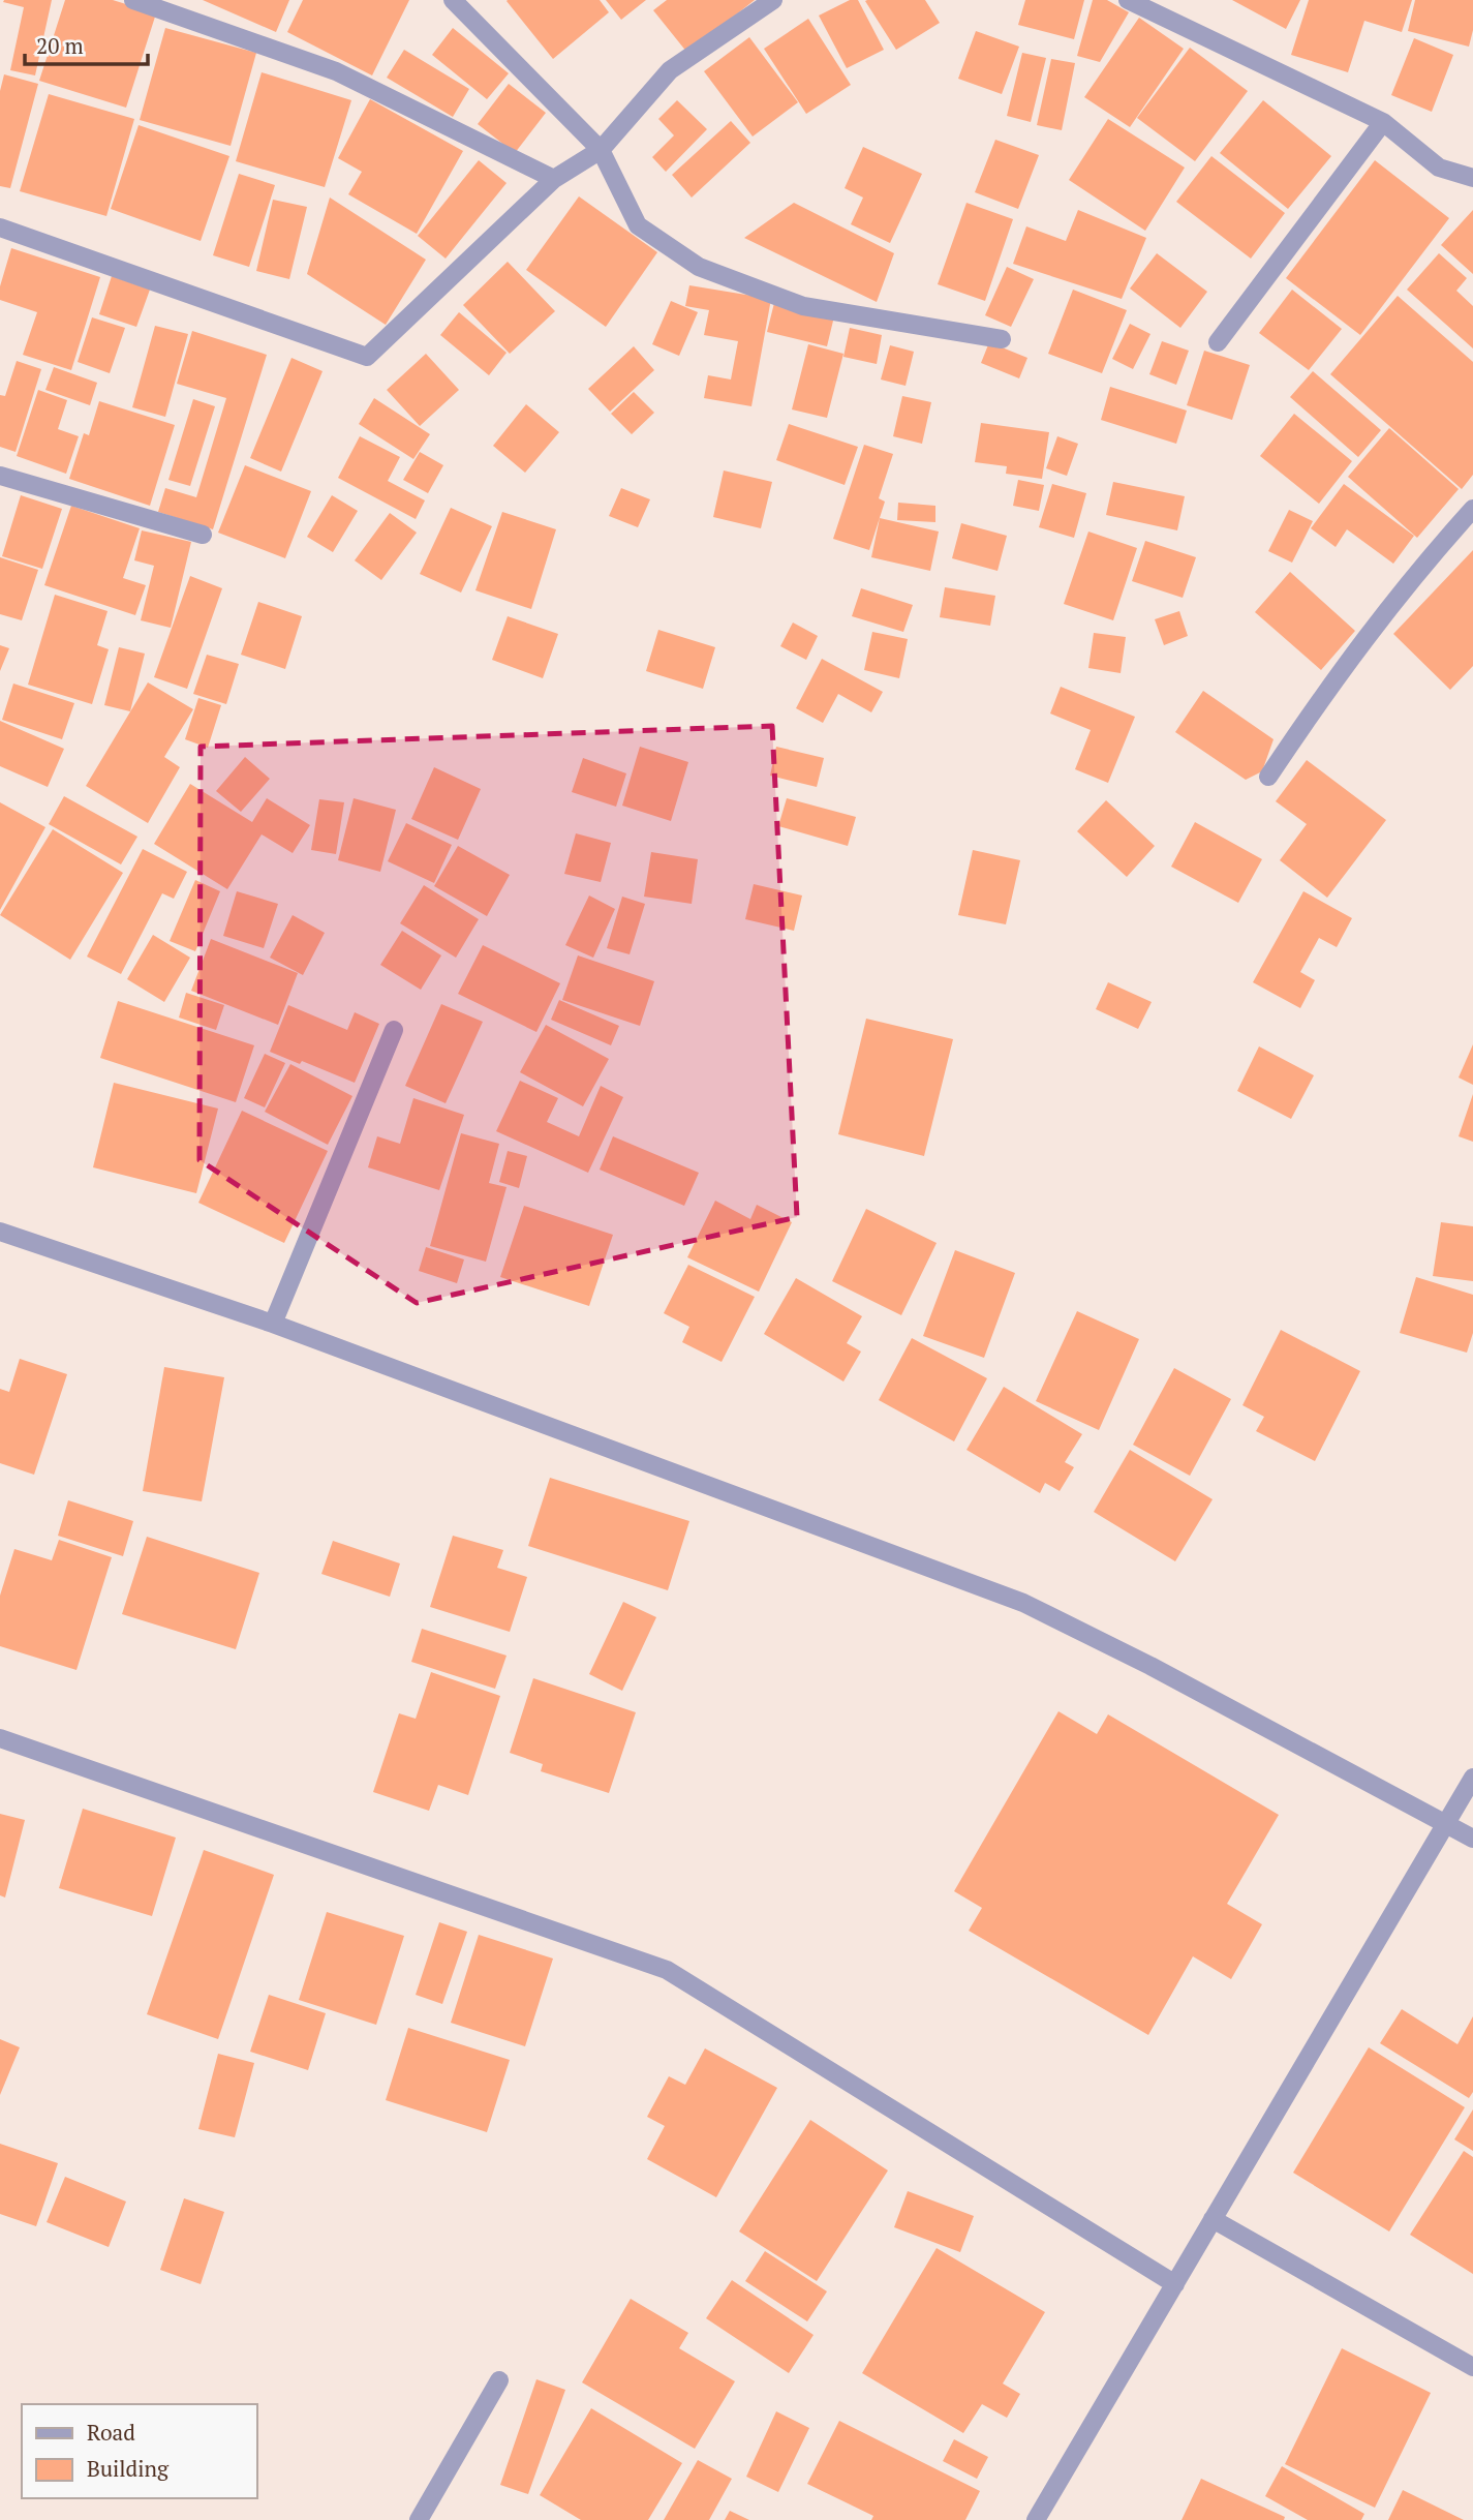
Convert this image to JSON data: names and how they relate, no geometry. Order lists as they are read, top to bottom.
{
  "legend": ["Road", "Building"],
  "scale_bar": "20 m"
}
